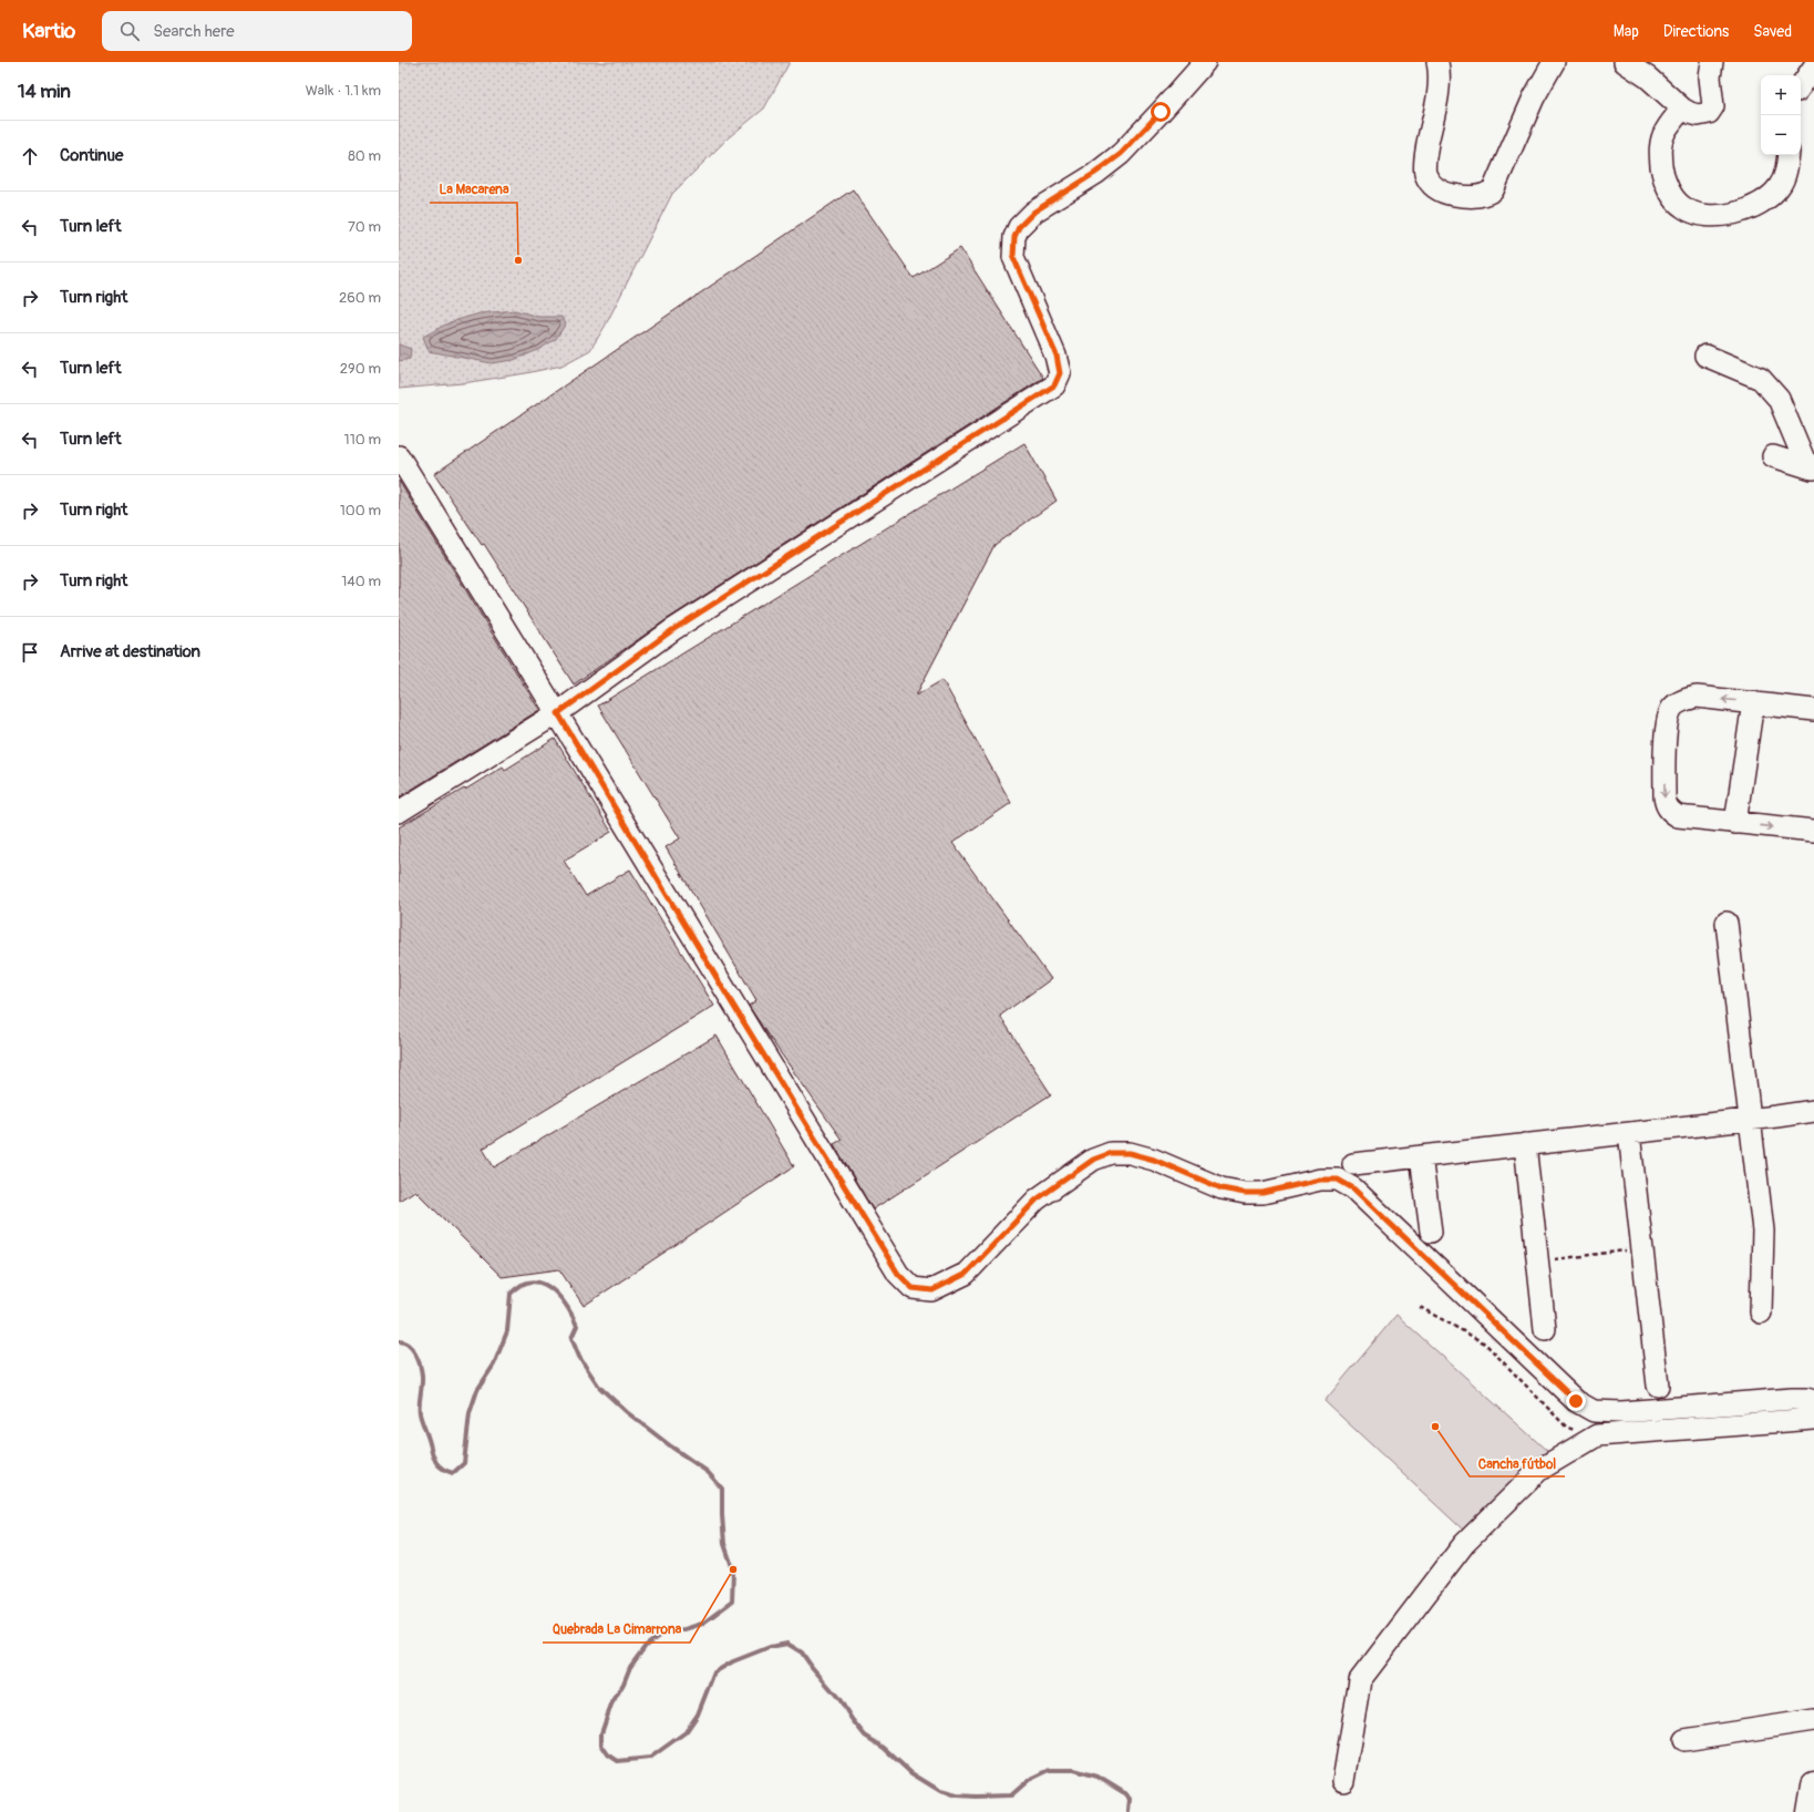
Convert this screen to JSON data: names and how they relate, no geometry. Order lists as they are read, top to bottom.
{
  "places": ["La Macarena", "Cancha fútbol", "Quebrada La Cimarrona"],
  "page": {
    "header": "Kartio",
    "search": "Search here",
    "nav": ["Map", "Directions", "Saved"],
    "heading": ["14 min", "Walk · 1.1 km"],
    "map_buttons": ["+", "−"],
    "list": [
      ["Continue", "80 m"],
      ["Turn left", "70 m"],
      ["Turn right", "260 m"],
      ["Turn left", "290 m"],
      ["Turn left", "110 m"],
      ["Turn right", "100 m"],
      ["Turn right", "140 m"],
      "Arrive at destination"
    ]
  }
}
